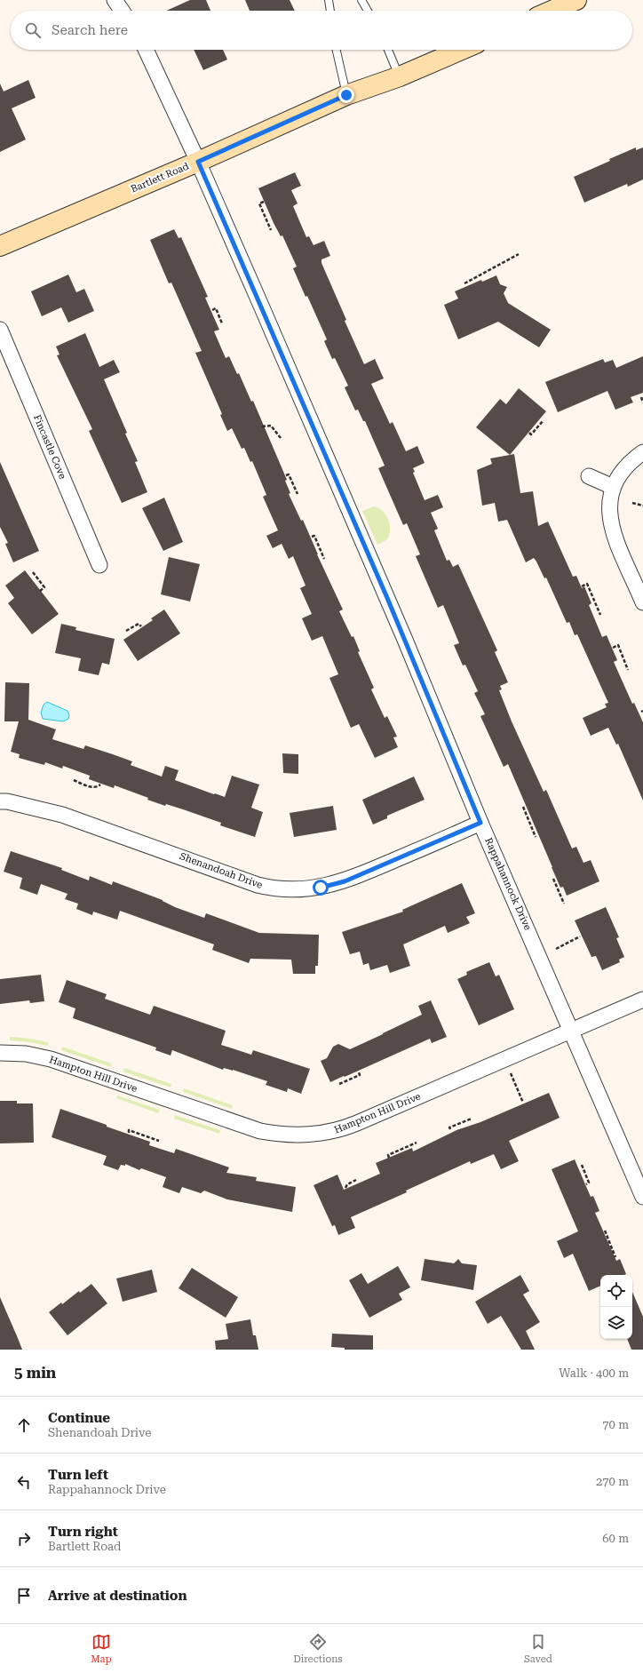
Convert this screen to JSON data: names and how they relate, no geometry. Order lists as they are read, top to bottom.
{
  "streets": {
    "main road": ["Bartlett Road"],
    "street": [
      "Fincastle Cove",
      "Shenandoah Drive",
      "Rappahannock Drive",
      "Hampton Hill Drive"
    ]
  },
  "crossings": [
    ["Bartlett Road", "Rappahannock Drive"],
    ["Shenandoah Drive", "Rappahannock Drive"],
    ["Rappahannock Drive", "Hampton Hill Drive"]
  ],
  "page": {
    "search": "Search here",
    "heading": ["5 min", "Walk · 400 m"],
    "list": [
      ["Continue", "Shenandoah Drive", "70 m"],
      ["Turn left", "Rappahannock Drive", "270 m"],
      ["Turn right", "Bartlett Road", "60 m"],
      "Arrive at destination"
    ],
    "nav": ["Map", "Directions", "Saved"]
  }
}
